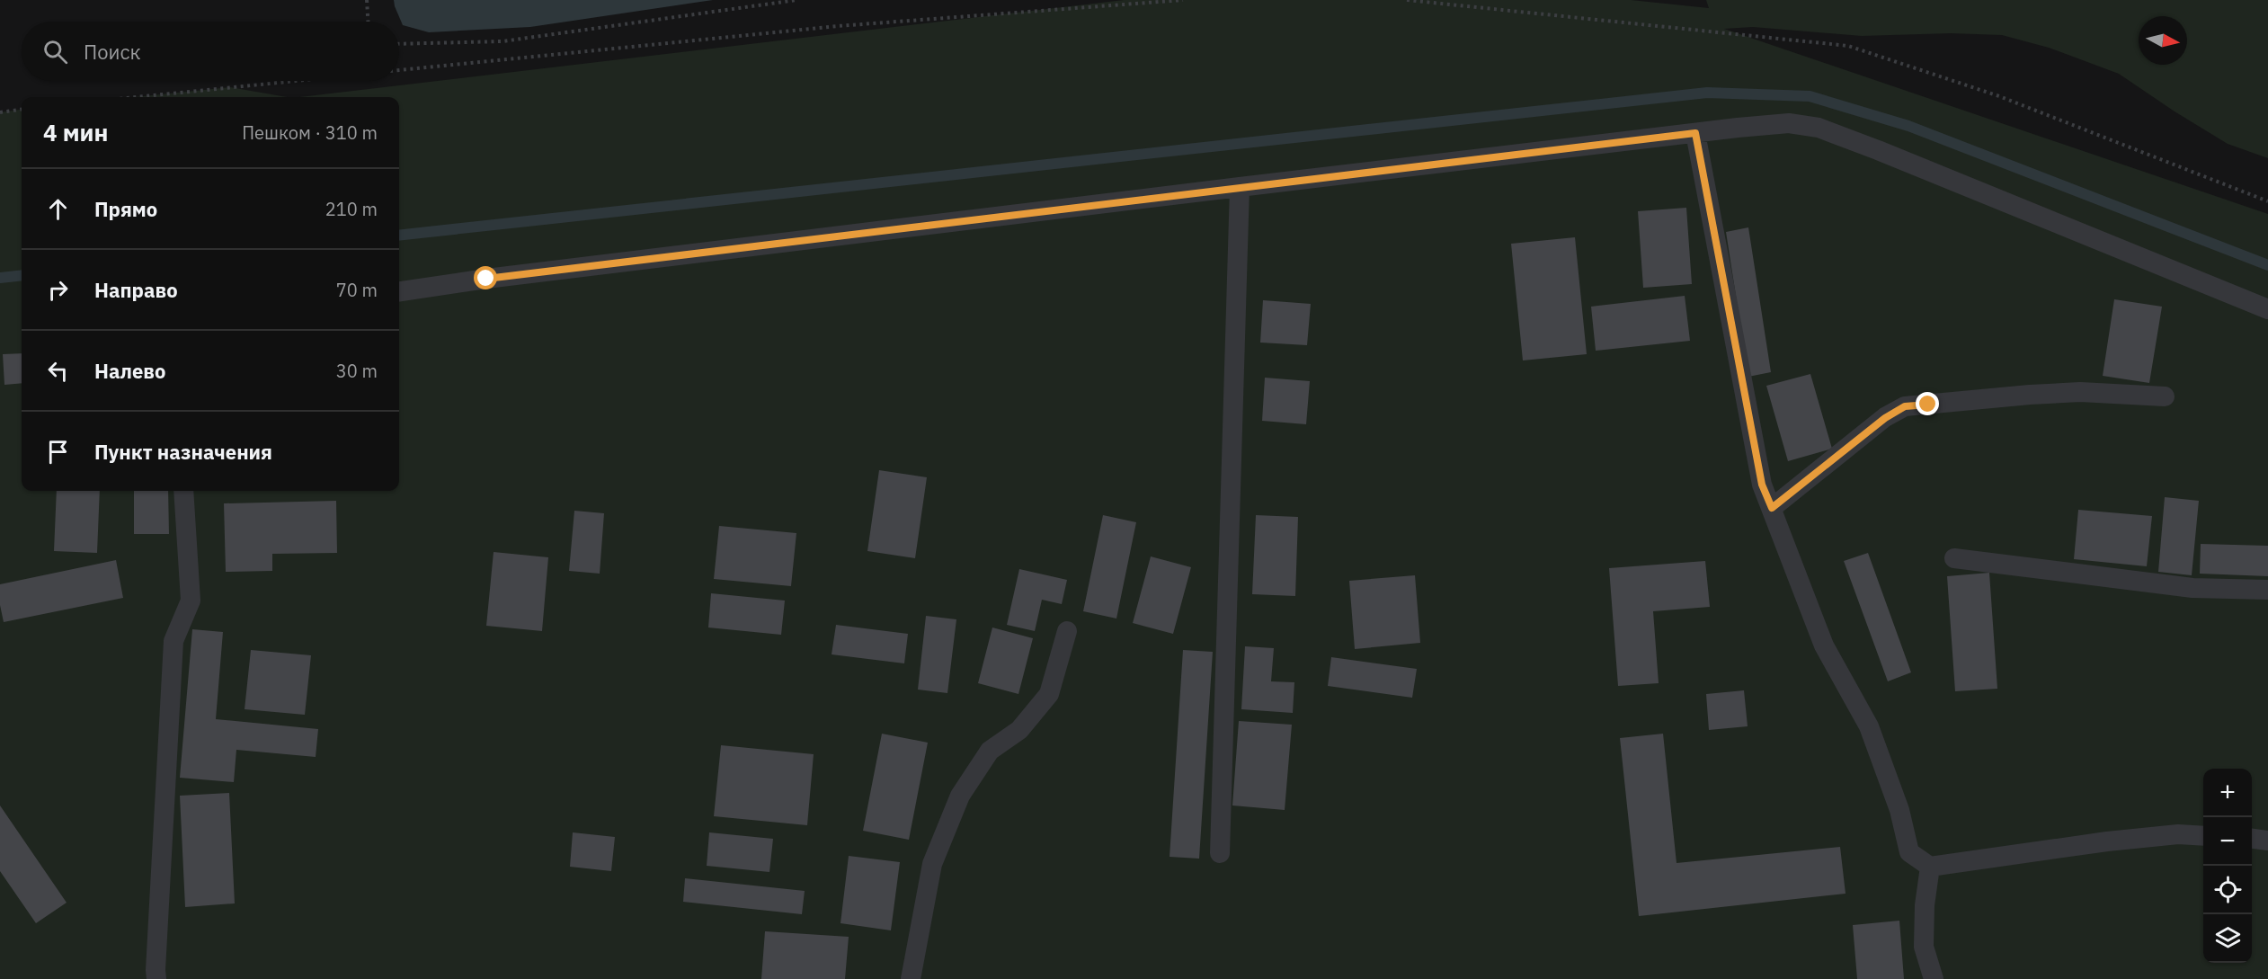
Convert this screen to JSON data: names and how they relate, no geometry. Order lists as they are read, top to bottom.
{
  "north": "right",
  "page": {
    "search": "Поиск",
    "heading": ["4 мин", "Пешком · 310 m"],
    "list": [
      ["Прямо", "210 m"],
      ["Направо", "70 m"],
      ["Налево", "30 m"],
      "Пункт назначения"
    ],
    "map_buttons": ["+", "−"]
  }
}
